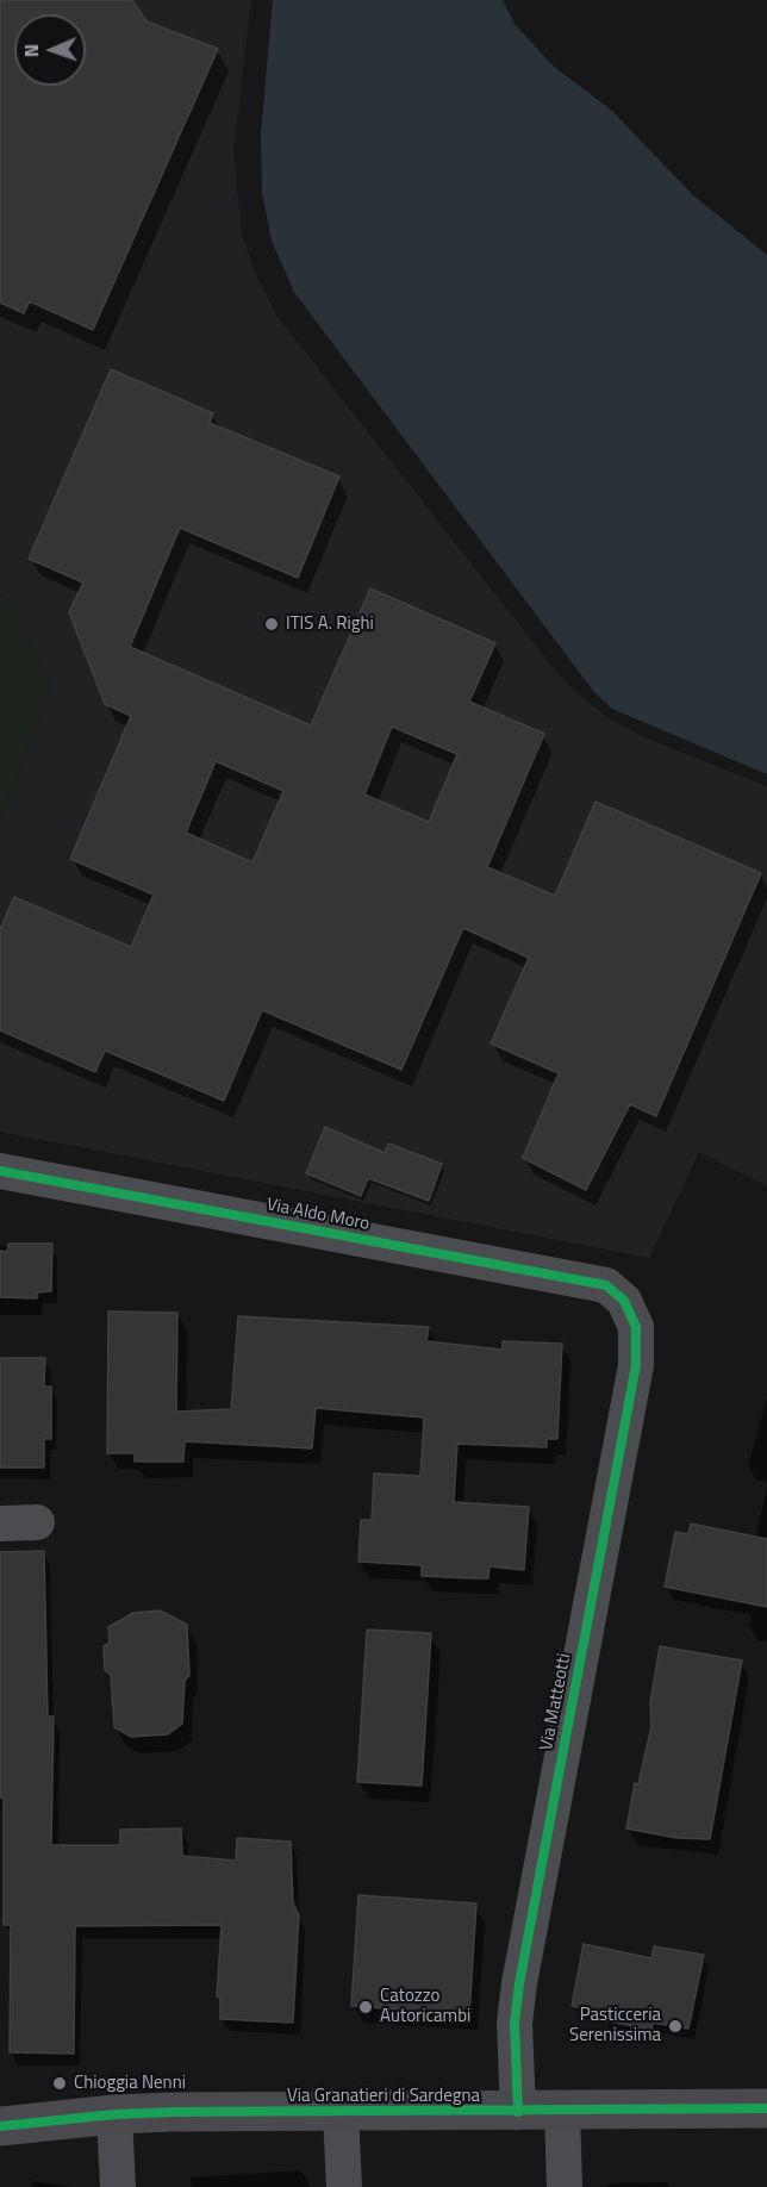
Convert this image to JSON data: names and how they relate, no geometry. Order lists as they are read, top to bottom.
{
  "streets": {
    "street": ["Via Aldo Moro", "Via Matteotti", "Via Granatieri di Sardegna"]
  },
  "crossings": [
    ["Via Aldo Moro", "Via Matteotti"],
    ["Via Matteotti", "Via Granatieri di Sardegna"]
  ],
  "places": [
    "ITIS A. Righi",
    "Catozzo Autoricambi",
    "Pasticceria Serenissima",
    "Chioggia Nenni"
  ],
  "north": "left"
}
